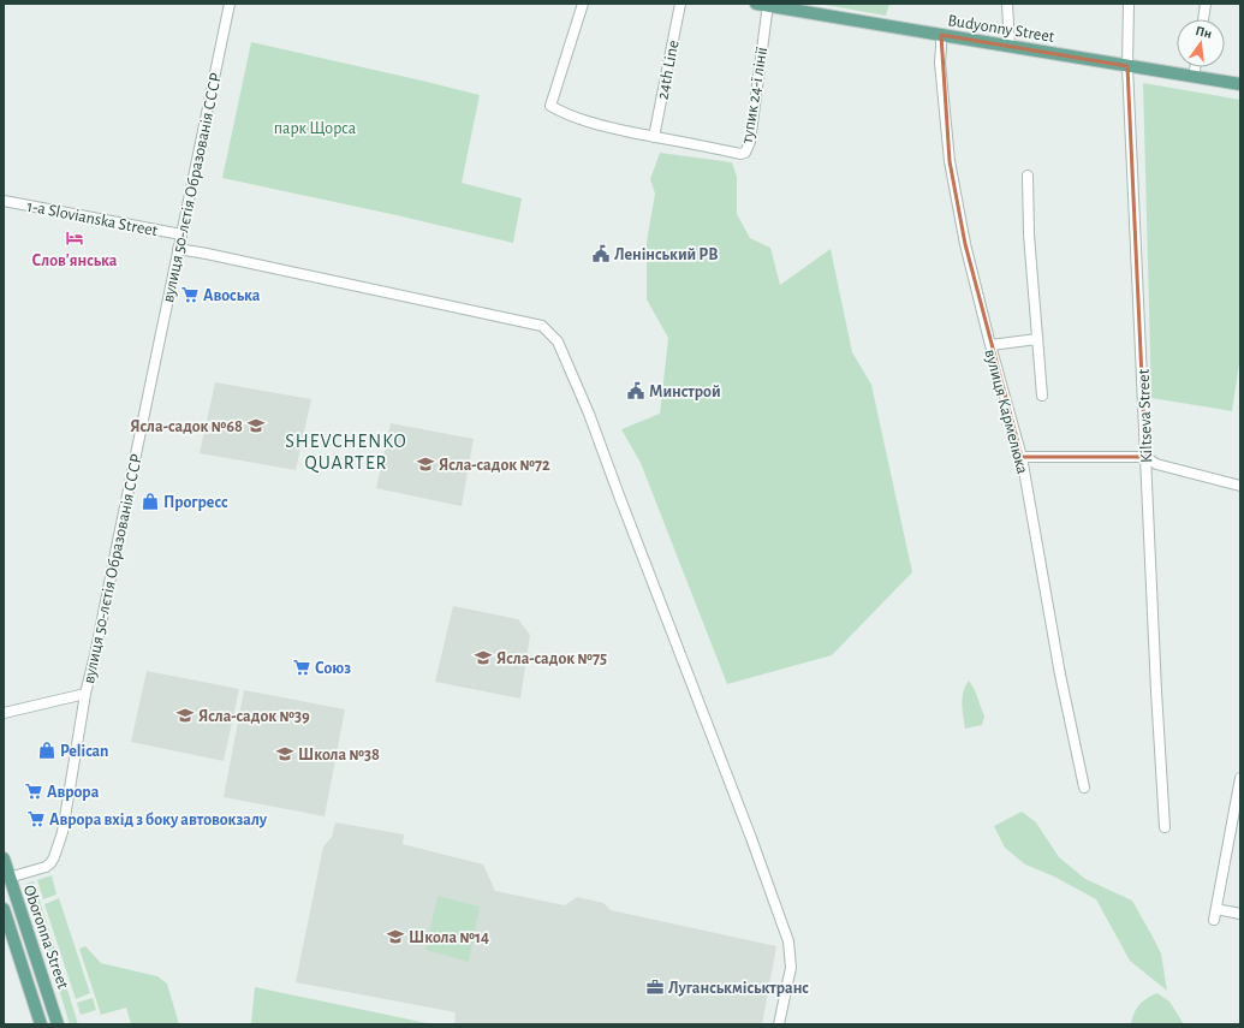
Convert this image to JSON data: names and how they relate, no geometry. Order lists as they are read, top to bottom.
{
  "streets": {
    "main road": ["Budyonny Street", "Oboronna Street"],
    "street": [
      "24th Line",
      "тупик 24-ї лінії",
      "вулиця 50-лєтія Образованія СССР",
      "1-a Slovianska Street",
      "вулиця Кармелюка",
      "Kiltseva Street"
    ]
  },
  "crossings": [
    ["Budyonny Street", "тупик 24-ї лінії"],
    ["Budyonny Street", "вулиця Кармелюка"],
    ["Budyonny Street", "Kiltseva Street"],
    ["24th Line", "тупик 24-ї лінії"],
    ["вулиця 50-лєтія Образованія СССР", "1-a Slovianska Street"],
    ["вулиця 50-лєтія Образованія СССР", "Oboronna Street"]
  ],
  "districts": ["SHEVCHENKO QUARTER"],
  "parks": ["парк Щорса"],
  "places": {
    "hotel": ["Слов'янська"],
    "public building": ["Ленінський РВ", "Минстрой"],
    "supermarket": [
      "Авоська",
      "Союз",
      "Аврора",
      "Аврора вхід з боку автовокзалу"
    ],
    "school or university": [
      "Ясла-садок №68",
      "Ясла-садок №72",
      "Ясла-садок №75",
      "Ясла-садок №39",
      "Школа №38",
      "Школа №14"
    ],
    "shop": ["Прогресс", "Pelican"],
    "office": ["Луганськміськтранс"]
  },
  "north": "top"
}
